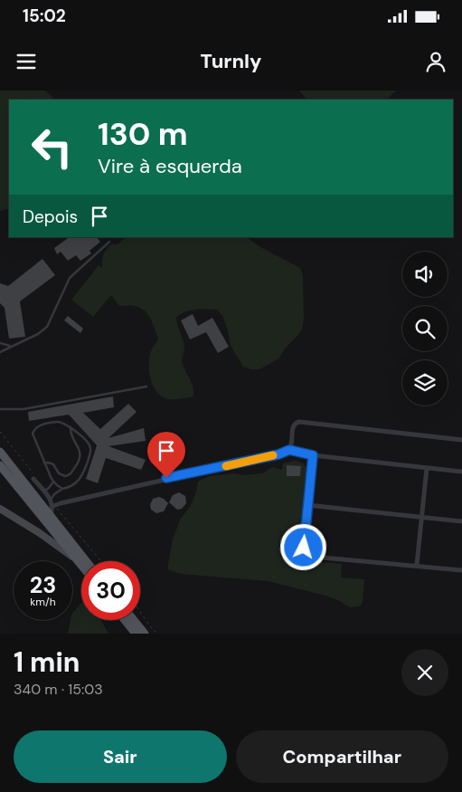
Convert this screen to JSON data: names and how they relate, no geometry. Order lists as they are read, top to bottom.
{
  "page": {
    "status": "15:02",
    "header": "Turnly",
    "turn": ["130 m", "Vire à esquerda"],
    "then": "Depois",
    "speed": "23 km/h",
    "limit": "30",
    "heading": ["1 min", "340 m · 15:03"],
    "buttons": ["Sair", "Compartilhar"]
  }
}
